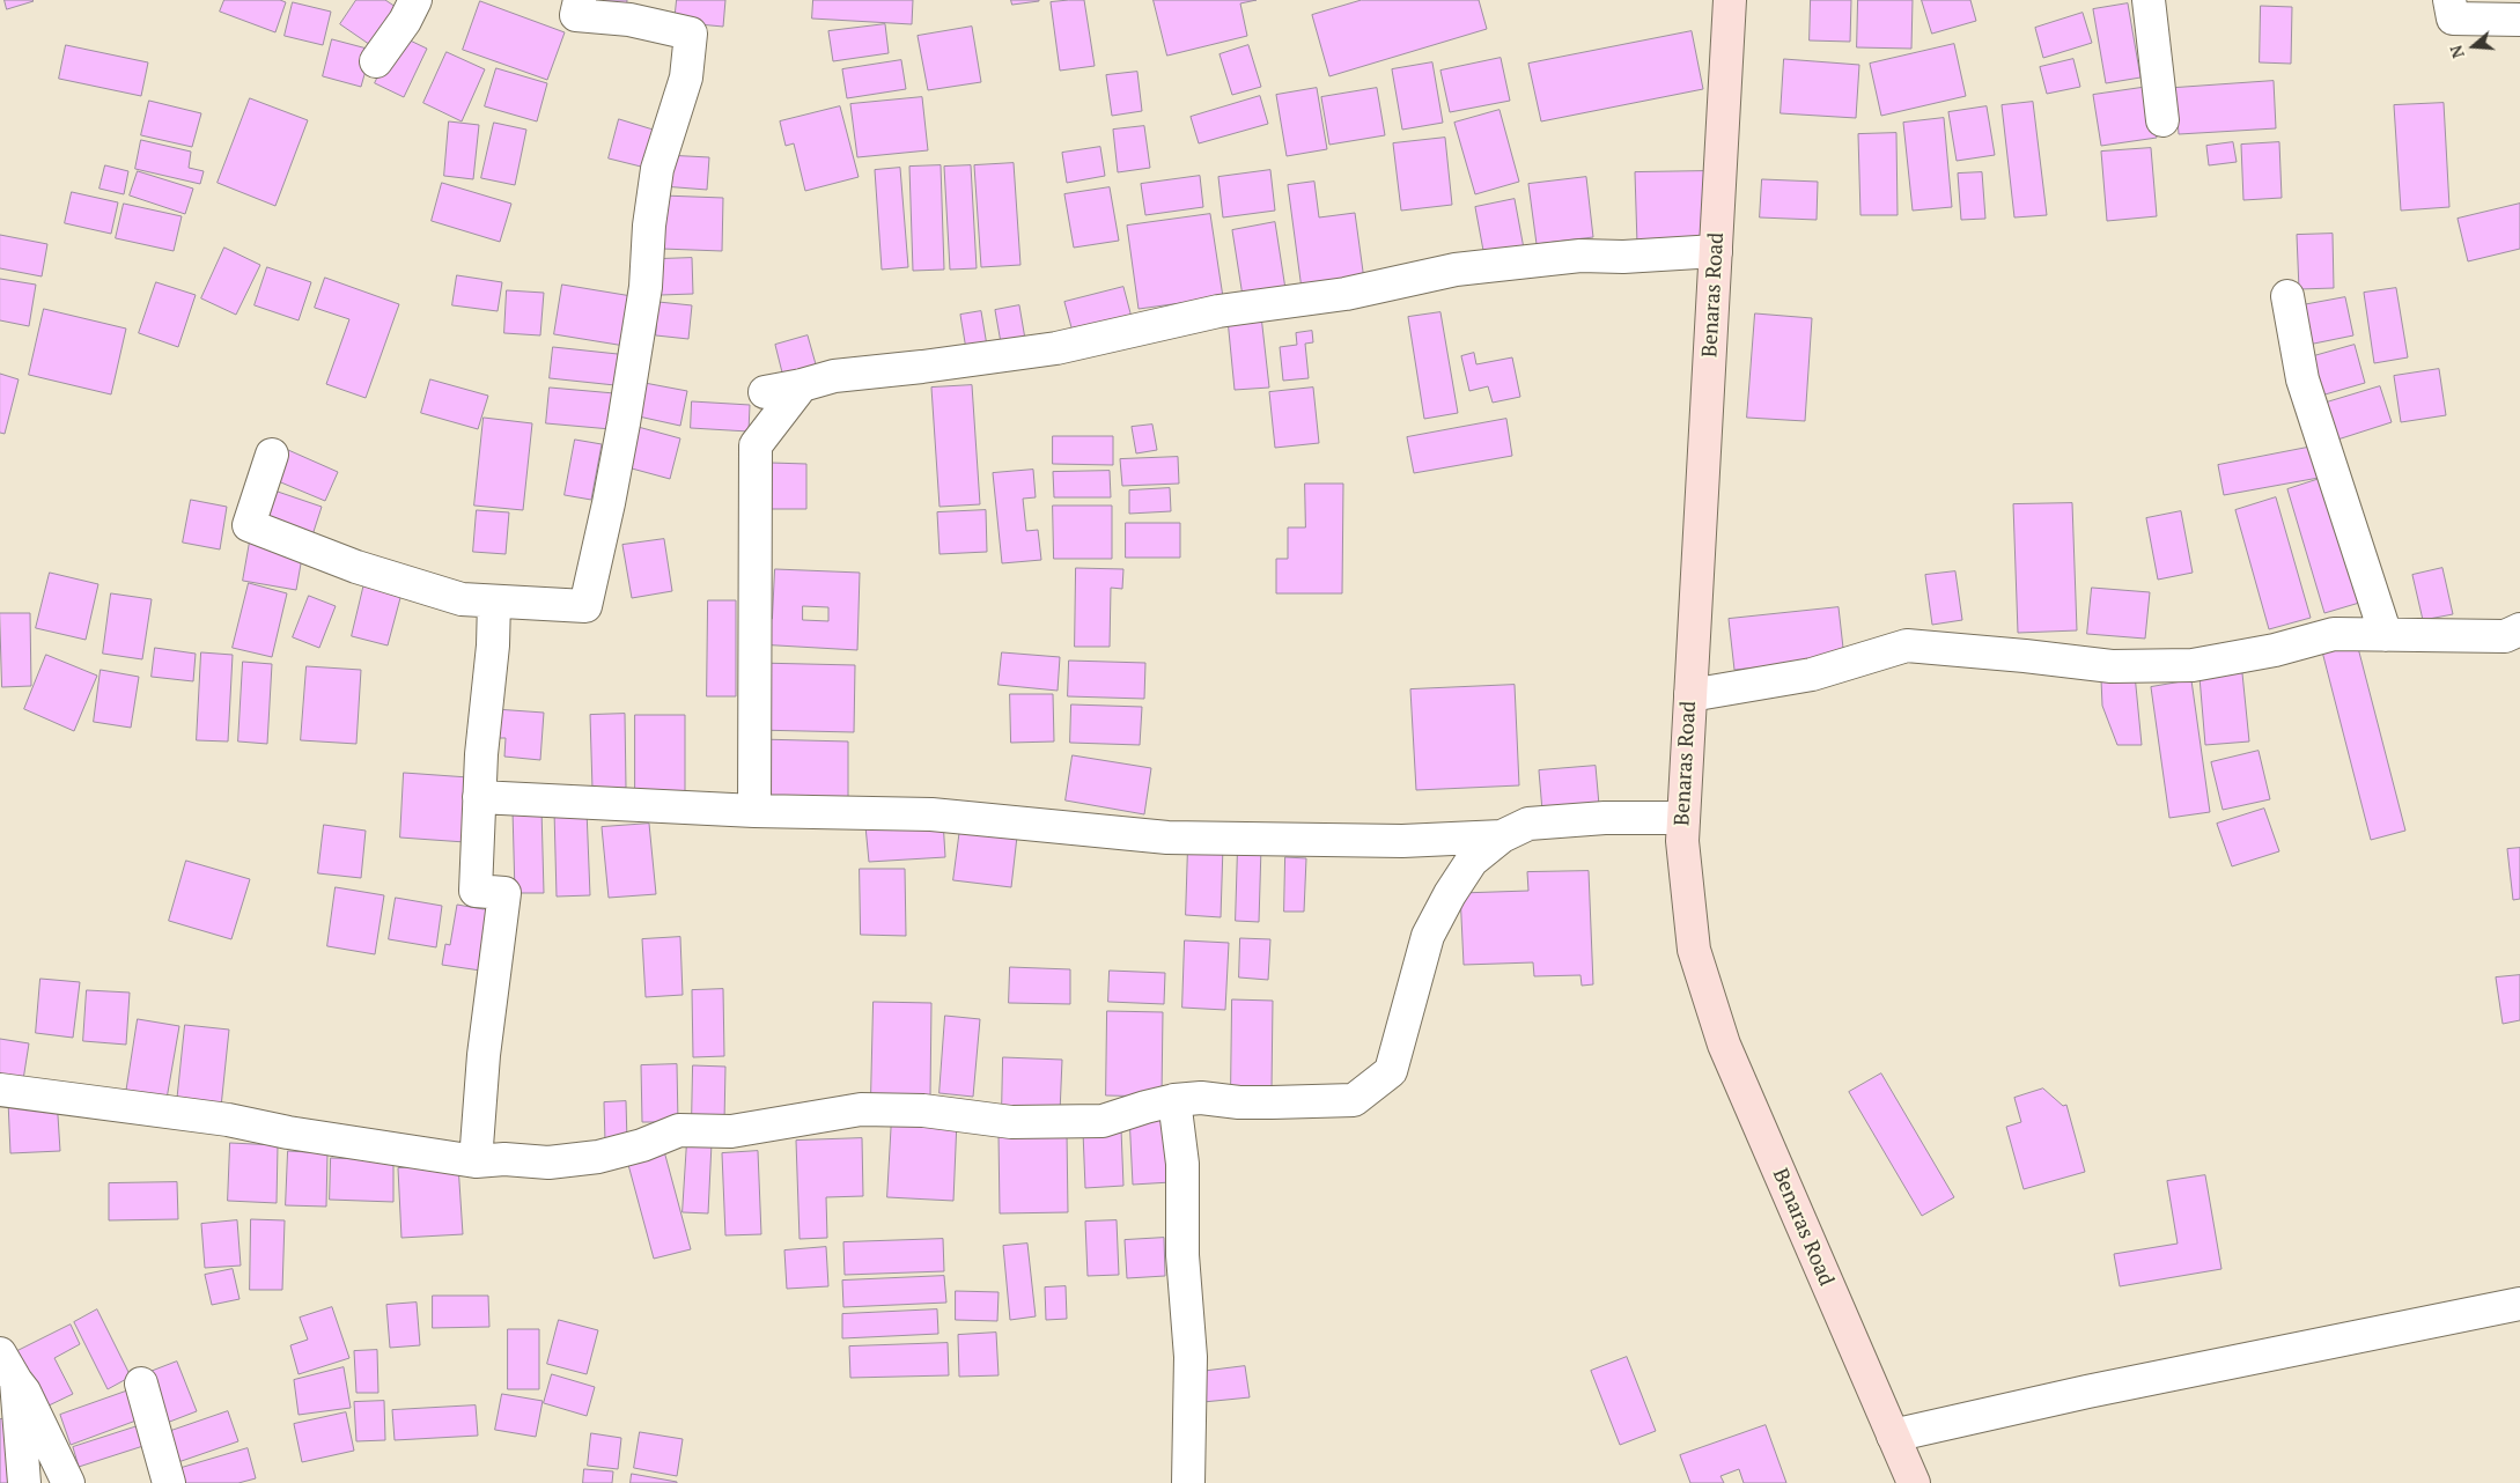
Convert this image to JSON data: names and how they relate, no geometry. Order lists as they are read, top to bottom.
{
  "streets": {
    "main road": ["Benaras Road"]
  },
  "north": "left"
}
